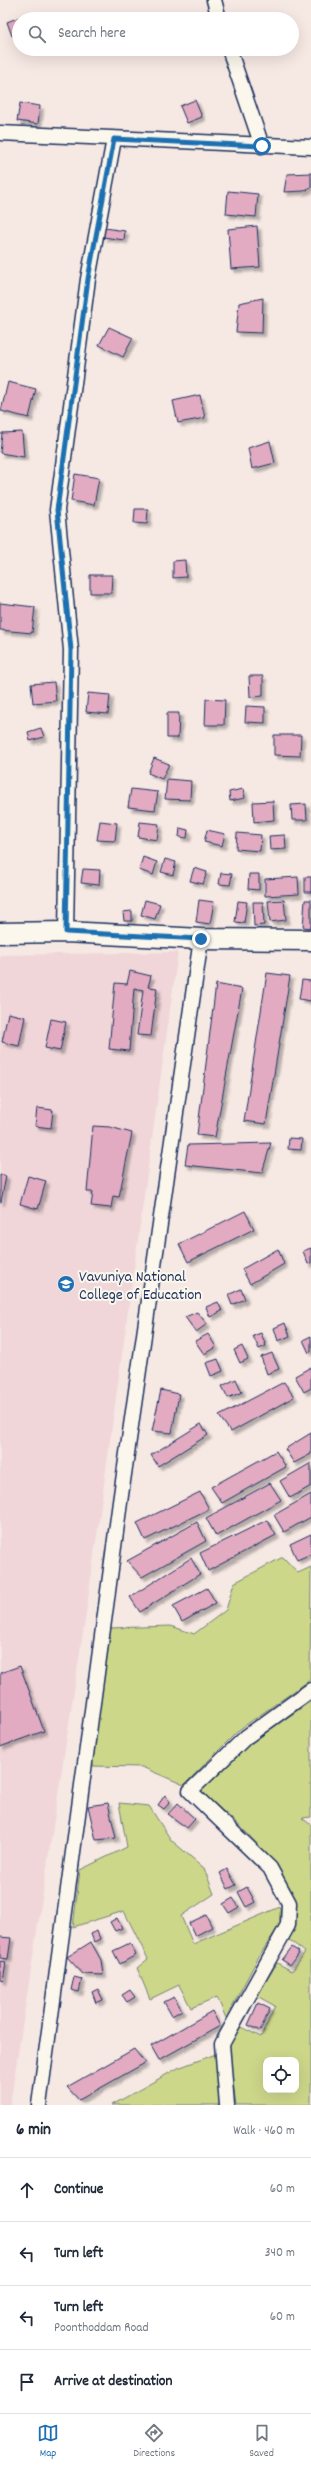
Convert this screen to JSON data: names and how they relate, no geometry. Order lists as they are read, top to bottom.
{
  "places": {
    "school or university": ["Vavuniya National College of Education"]
  },
  "page": {
    "search": "Search here",
    "heading": ["6 min", "Walk · 460 m"],
    "list": [
      ["Continue", "60 m"],
      ["Turn left", "340 m"],
      ["Turn left", "Poonthoddam Road", "60 m"],
      "Arrive at destination"
    ],
    "nav": ["Map", "Directions", "Saved"]
  }
}
